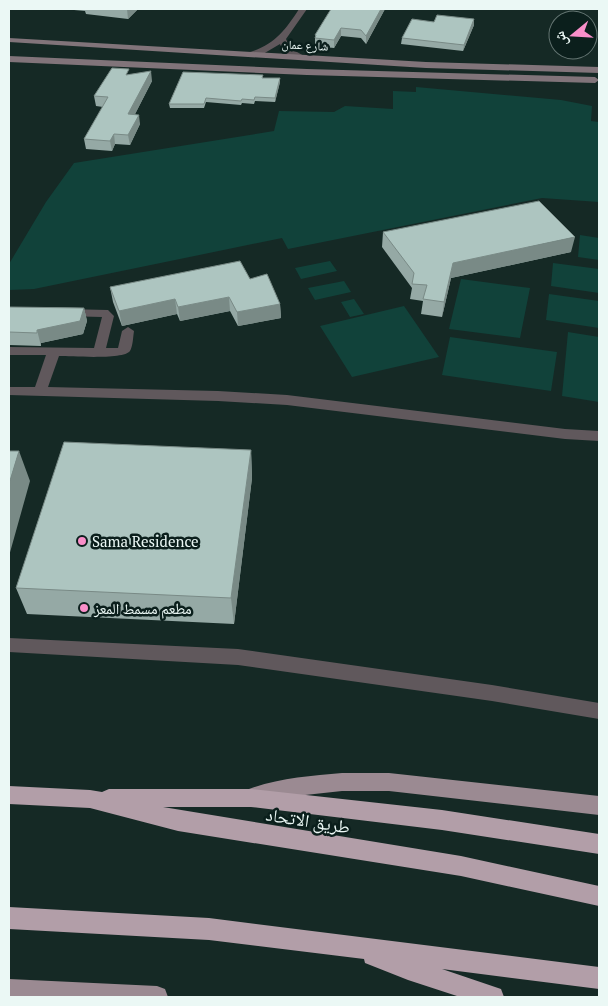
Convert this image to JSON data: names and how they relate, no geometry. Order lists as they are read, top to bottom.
{
  "streets": {
    "highway": ["طريق الاتحاد"],
    "street": ["شارع عمان"]
  },
  "places": ["Sama Residence", "مطعم مسمط المعز"],
  "north": "left"
}
